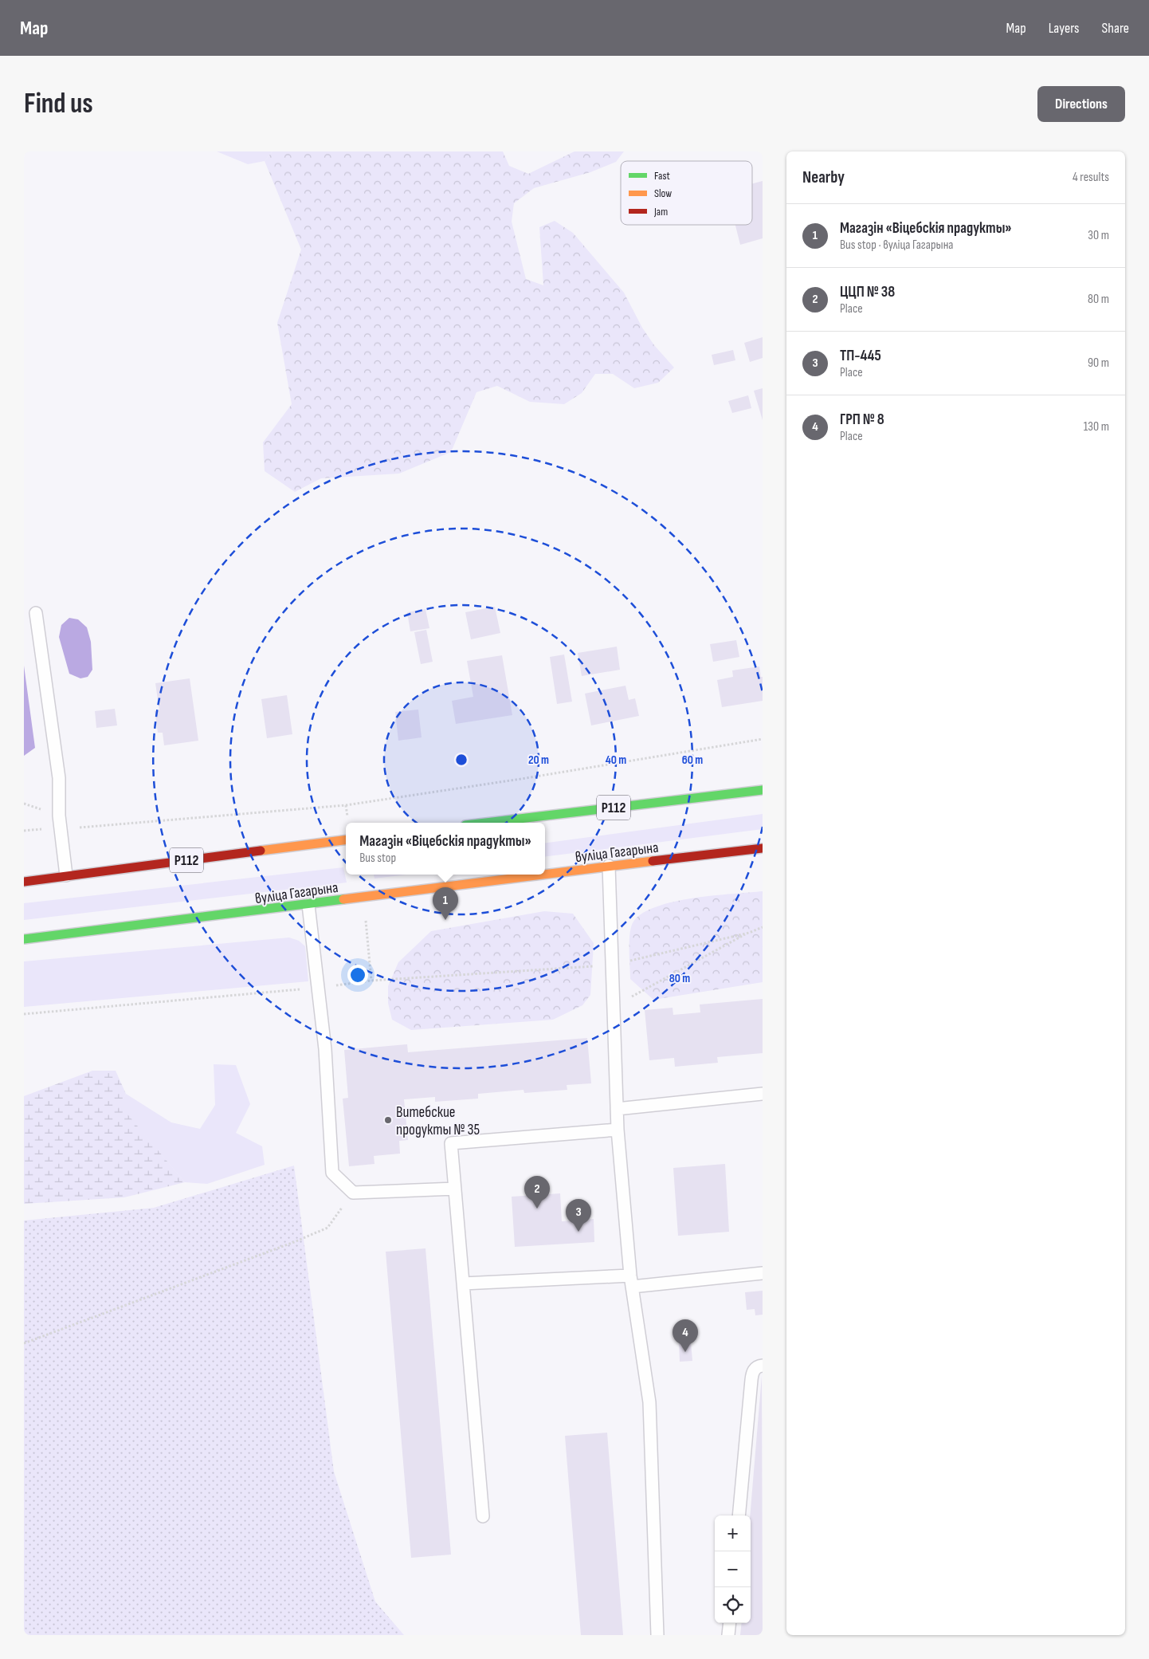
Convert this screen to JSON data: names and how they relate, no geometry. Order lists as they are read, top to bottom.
{
  "streets": {
    "main road": ["Р112", "вуліца Гагарына"]
  },
  "places": ["Витебские продукты № 35"],
  "legend": ["Fast", "Slow", "Jam"],
  "page": {
    "header": "Map",
    "nav": ["Map", "Layers", "Share"],
    "buttons": "Directions",
    "title": "Find us",
    "heading": ["Nearby", "4 results"],
    "list": [
      {
        "mark": "1",
        "name": "Магазін «Віцебскія прадукты»",
        "note": "Bus stop · вуліца Гагарына",
        "value": "30 m"
      },
      {
        "mark": "2",
        "name": "ЦЦП № 38",
        "note": "Place",
        "value": "80 m"
      },
      {
        "mark": "3",
        "name": "ТП-445",
        "note": "Place",
        "value": "90 m"
      },
      {
        "mark": "4",
        "name": "ГРП № 8",
        "note": "Place",
        "value": "130 m"
      }
    ],
    "popup": ["Магазін «Віцебскія прадукты»", "Bus stop"],
    "pins": [
      "1",
      "2",
      "3",
      "4"
    ],
    "map_buttons": ["+", "−"]
  },
  "rings": [
    "20 m",
    "40 m",
    "60 m",
    "80 m"
  ]
}
